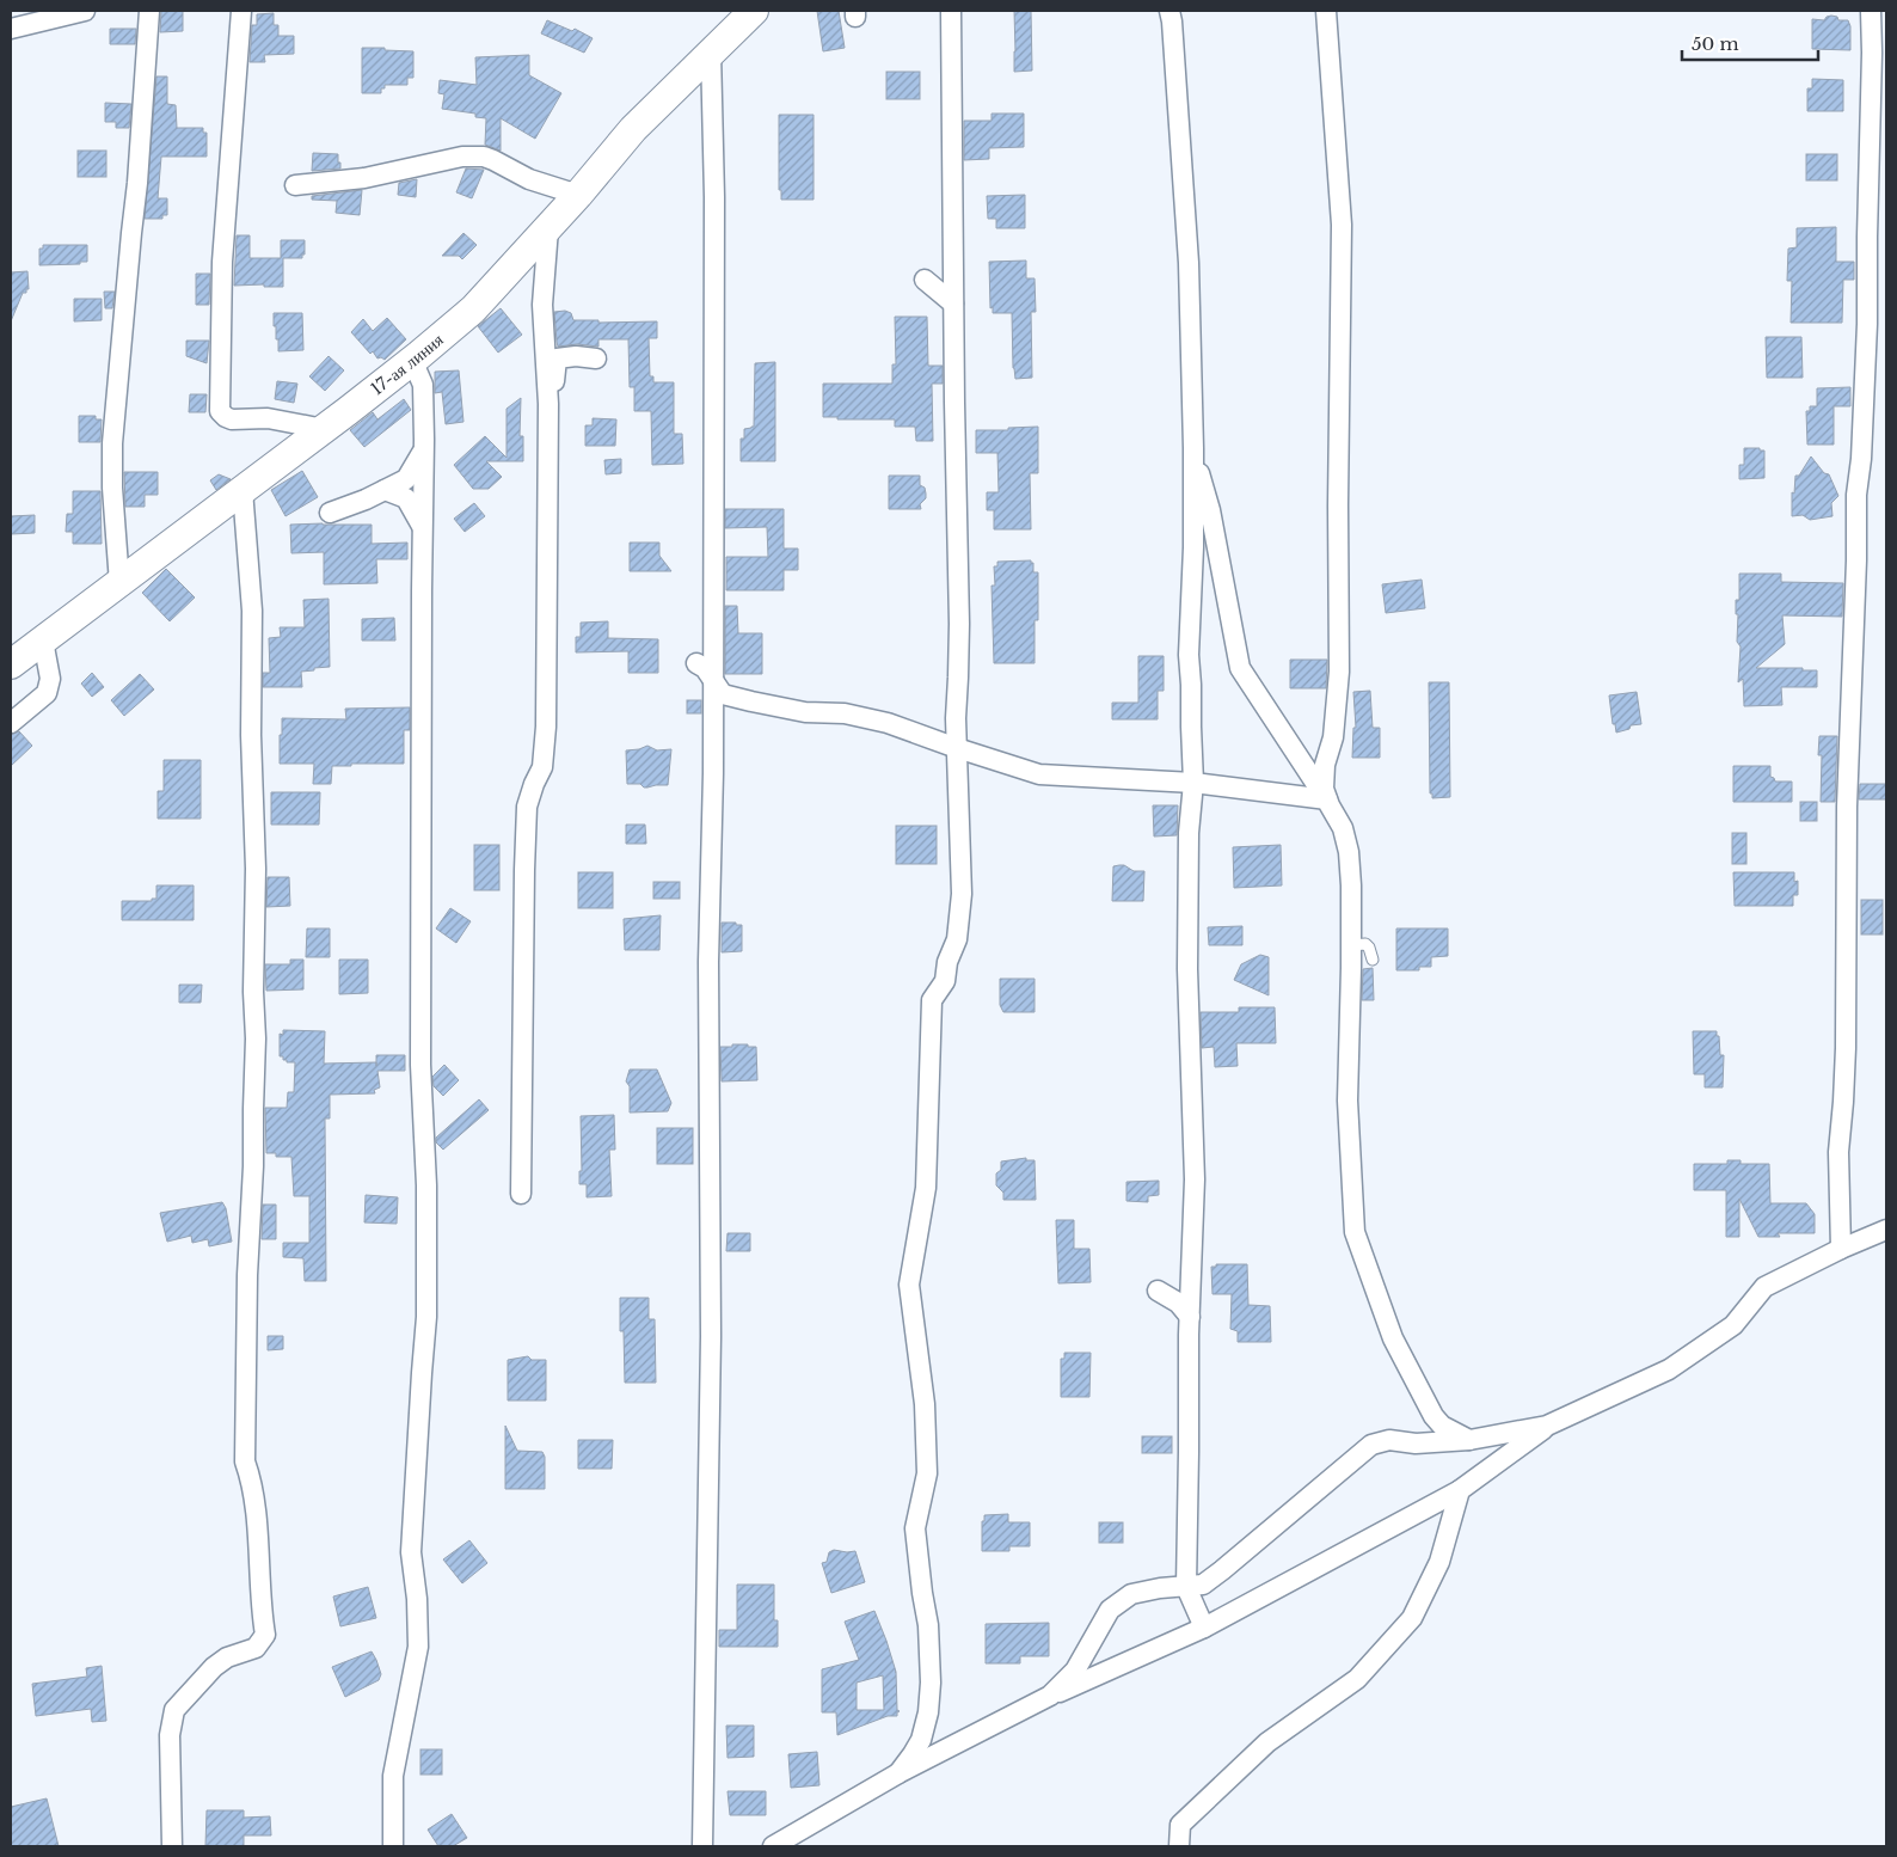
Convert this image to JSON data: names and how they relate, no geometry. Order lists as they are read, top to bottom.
{
  "streets": {
    "street": ["17-ая линия"]
  },
  "scale_bar": "50 m"
}
